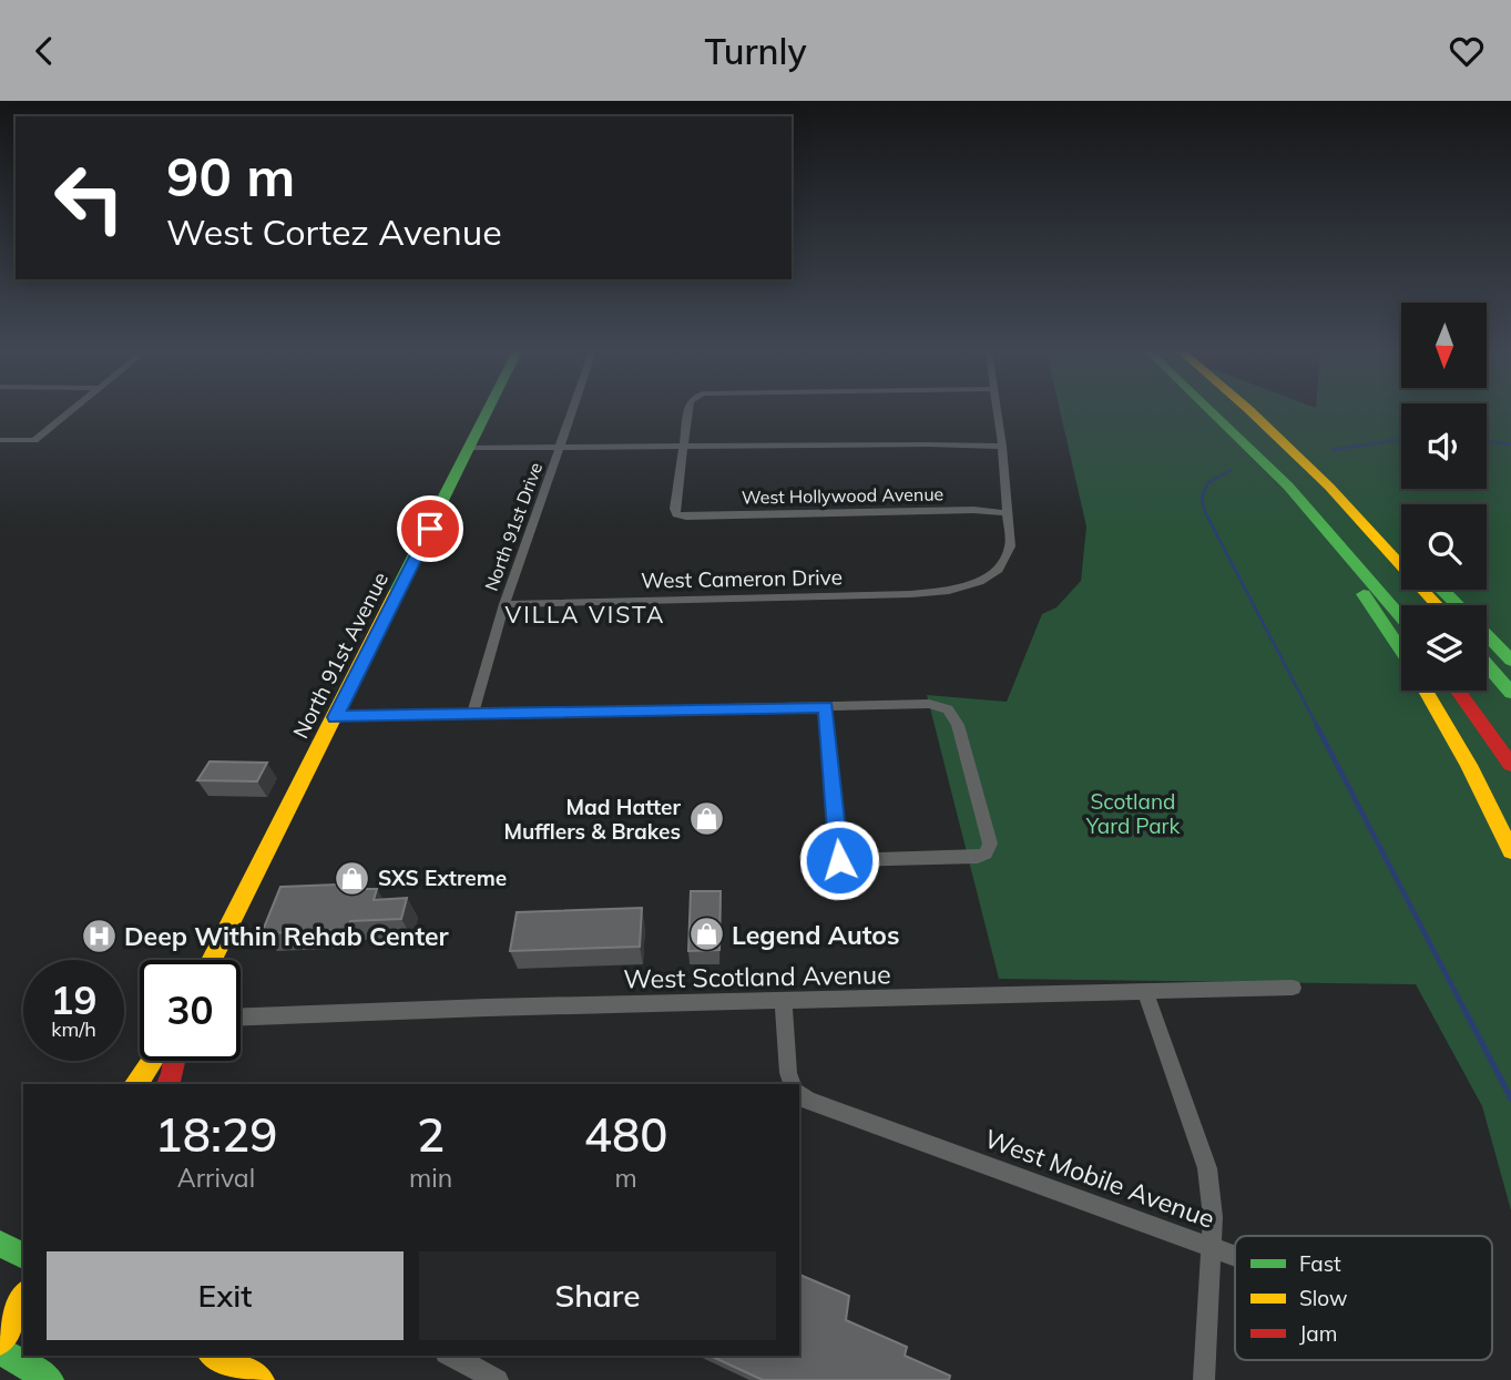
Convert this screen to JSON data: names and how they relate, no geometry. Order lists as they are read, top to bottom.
{
  "streets": {
    "main road": ["North 91st Avenue"],
    "street": [
      "West Hollywood Avenue",
      "North 91st Drive",
      "West Cameron Drive",
      "West Scotland Avenue",
      "West Mobile Avenue"
    ]
  },
  "crossings": [
    ["West Hollywood Avenue", "West Cameron Drive"],
    ["North 91st Drive", "West Cameron Drive"]
  ],
  "districts": ["VILLA VISTA"],
  "parks": ["Scotland Yard Park"],
  "places": {
    "shop": ["Mad Hatter Mufflers & Brakes", "SXS Extreme", "Legend Autos"],
    "hospital": ["Deep Within Rehab Center"]
  },
  "legend": ["Fast", "Slow", "Jam"],
  "north": "bottom",
  "page": {
    "header": "Turnly",
    "turn": ["90 m", "West Cortez Avenue"],
    "speed": "19 km/h",
    "limit": "30",
    "eta": [
      "18:29",
      "Arrival",
      "2",
      "min",
      "480",
      "m"
    ],
    "buttons": ["Exit", "Share"]
  }
}
